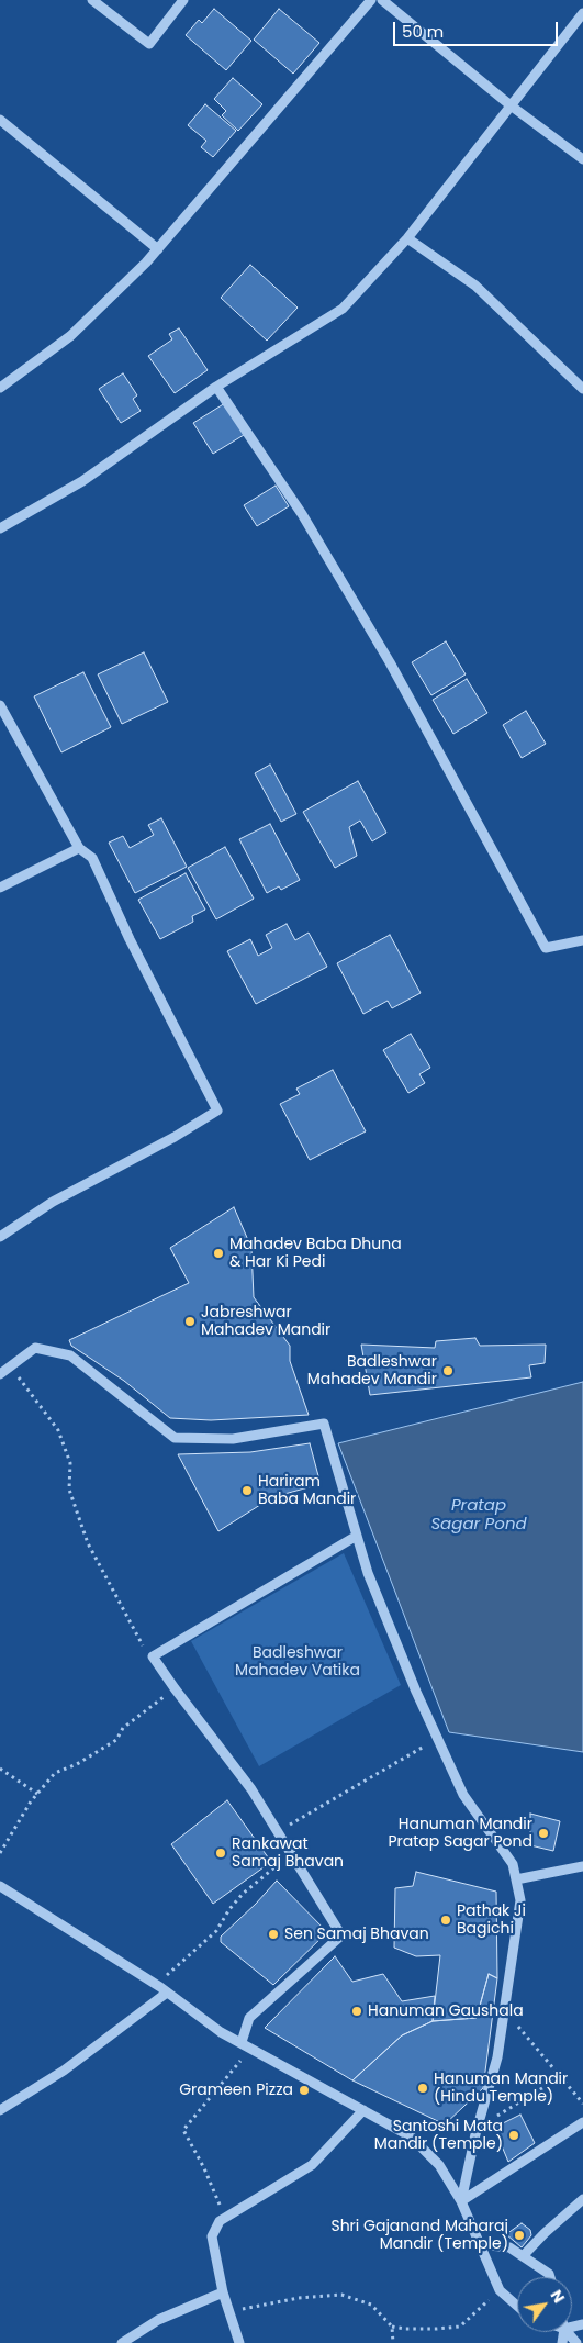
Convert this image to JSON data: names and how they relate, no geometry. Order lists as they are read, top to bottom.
{
  "water": ["Pratap Sagar Pond"],
  "parks": ["Badleshwar Mahadev Vatika"],
  "places": [
    "Mahadev Baba Dhuna & Har Ki Pedi",
    "Jabreshwar Mahadev Mandir",
    "Badleshwar Mahadev Mandir",
    "Hariram Baba Mandir",
    "Hanuman Mandir Pratap Sagar Pond",
    "Rankawat Samaj Bhavan",
    "Pathak Ji Bagichi",
    "Sen Samaj Bhavan",
    "Hanuman Gaushala",
    "Hanuman Mandir (Hindu Temple)",
    "Grameen Pizza",
    "Santoshi Mata Mandir (Temple)",
    "Shri Gajanand Maharaj Mandir (Temple)"
  ],
  "scale_bar": "50 m",
  "north": "top right"
}
